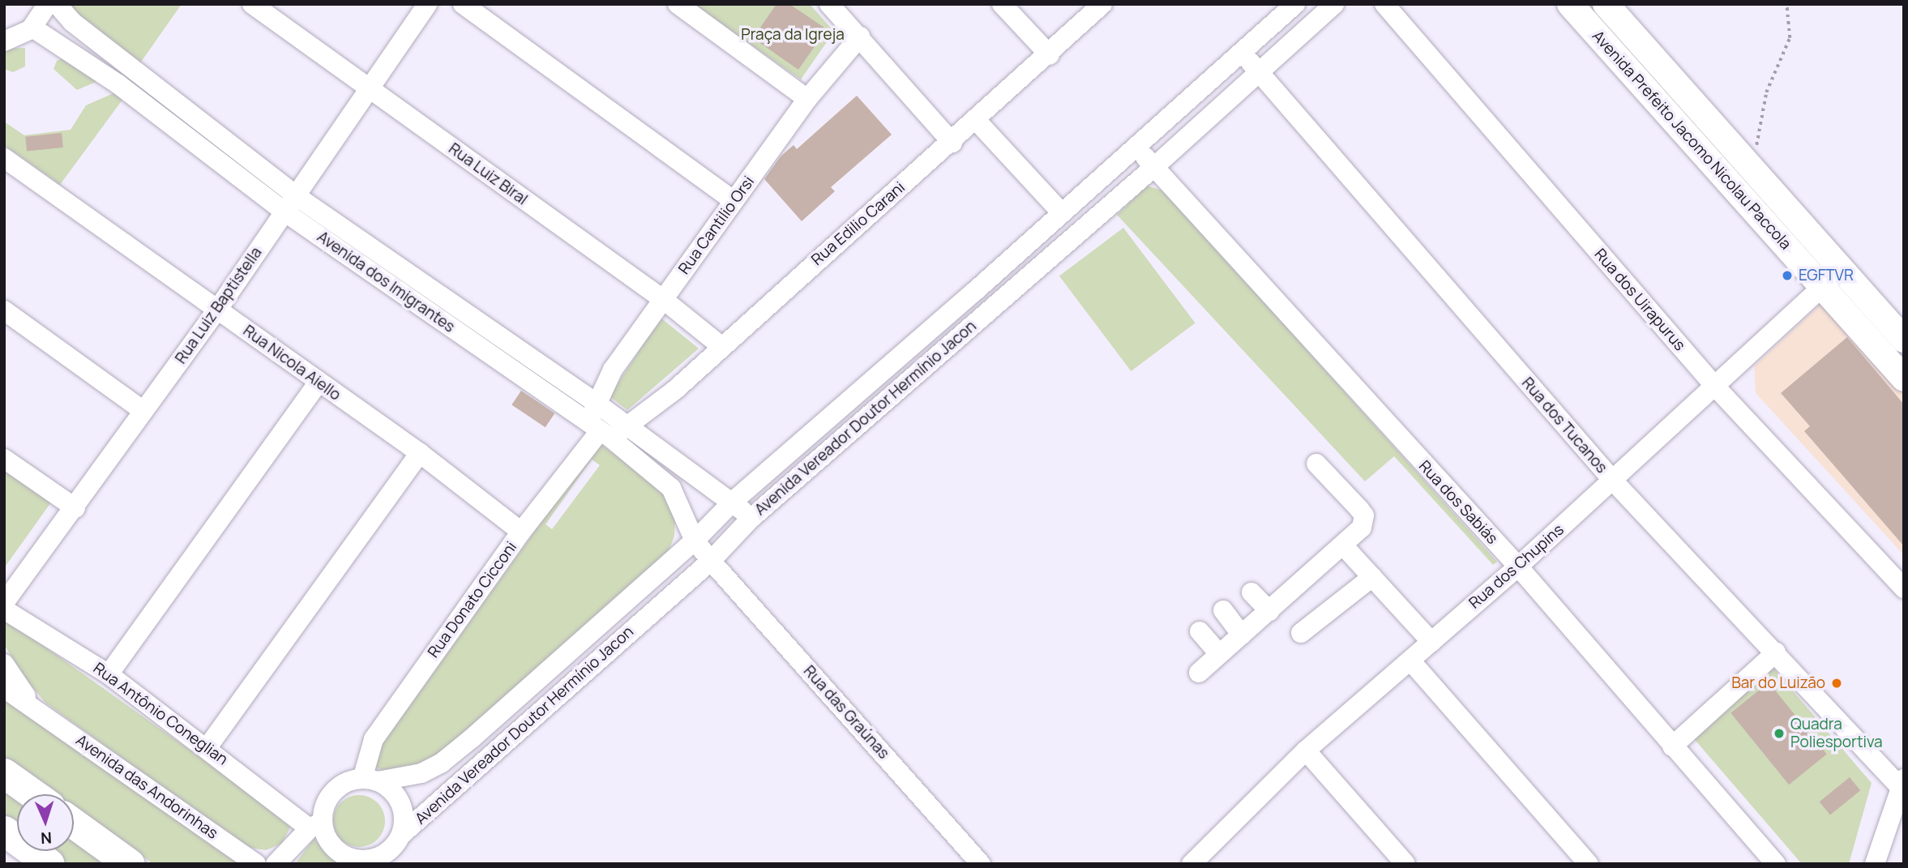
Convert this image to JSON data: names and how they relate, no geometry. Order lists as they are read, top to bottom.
{
  "streets": {
    "main road": ["Avenida Prefeito Jacomo Nicolau Paccola"],
    "street": [
      "Rua Luiz Biral",
      "Rua Edilio Carani",
      "Rua Cantilio Orsi",
      "Avenida dos Imigrantes",
      "Rua dos Uirapurus",
      "Rua Luiz Baptistella",
      "Rua Nicola Aiello",
      "Avenida Vereador Doutor Hermínio Jacon",
      "Rua dos Tucanos",
      "Rua dos Sabiás",
      "Rua dos Chupins",
      "Rua Donato Cicconi",
      "Rua das Graúnas",
      "Rua Antônio Coneglian",
      "Avenida das Andorinhas"
    ]
  },
  "crossings": [
    ["Avenida Prefeito Jacomo Nicolau Paccola", "Rua dos Chupins"],
    ["Rua Luiz Biral", "Rua Edilio Carani"],
    ["Rua Luiz Biral", "Rua Cantilio Orsi"],
    ["Rua Luiz Biral", "Rua Luiz Baptistella"],
    ["Rua Edilio Carani", "Rua Cantilio Orsi"],
    ["Rua Edilio Carani", "Avenida dos Imigrantes"],
    ["Rua Edilio Carani", "Rua Donato Cicconi"],
    ["Rua Cantilio Orsi", "Avenida dos Imigrantes"],
    ["Rua Cantilio Orsi", "Rua Donato Cicconi"],
    ["Avenida dos Imigrantes", "Rua Luiz Baptistella"],
    ["Avenida dos Imigrantes", "Avenida Vereador Doutor Hermínio Jacon"],
    ["Avenida dos Imigrantes", "Rua Donato Cicconi"],
    ["Avenida dos Imigrantes", "Rua das Graúnas"],
    ["Rua dos Uirapurus", "Rua dos Chupins"],
    ["Rua Luiz Baptistella", "Rua Nicola Aiello"],
    ["Rua Nicola Aiello", "Rua Donato Cicconi"],
    ["Avenida Vereador Doutor Hermínio Jacon", "Rua dos Tucanos"],
    ["Avenida Vereador Doutor Hermínio Jacon", "Rua dos Sabiás"],
    ["Avenida Vereador Doutor Hermínio Jacon", "Rua Donato Cicconi"],
    ["Avenida Vereador Doutor Hermínio Jacon", "Rua das Graúnas"],
    ["Avenida Vereador Doutor Hermínio Jacon", "Rua Antônio Coneglian"],
    ["Rua dos Tucanos", "Rua dos Chupins"],
    ["Rua dos Sabiás", "Rua dos Chupins"],
    ["Rua Donato Cicconi", "Rua Antônio Coneglian"]
  ],
  "parks": ["Praça da Igreja"],
  "places": ["EGFTVR", "Bar do Luizão", "Quadra Poliesportiva"],
  "north": "bottom"
}
